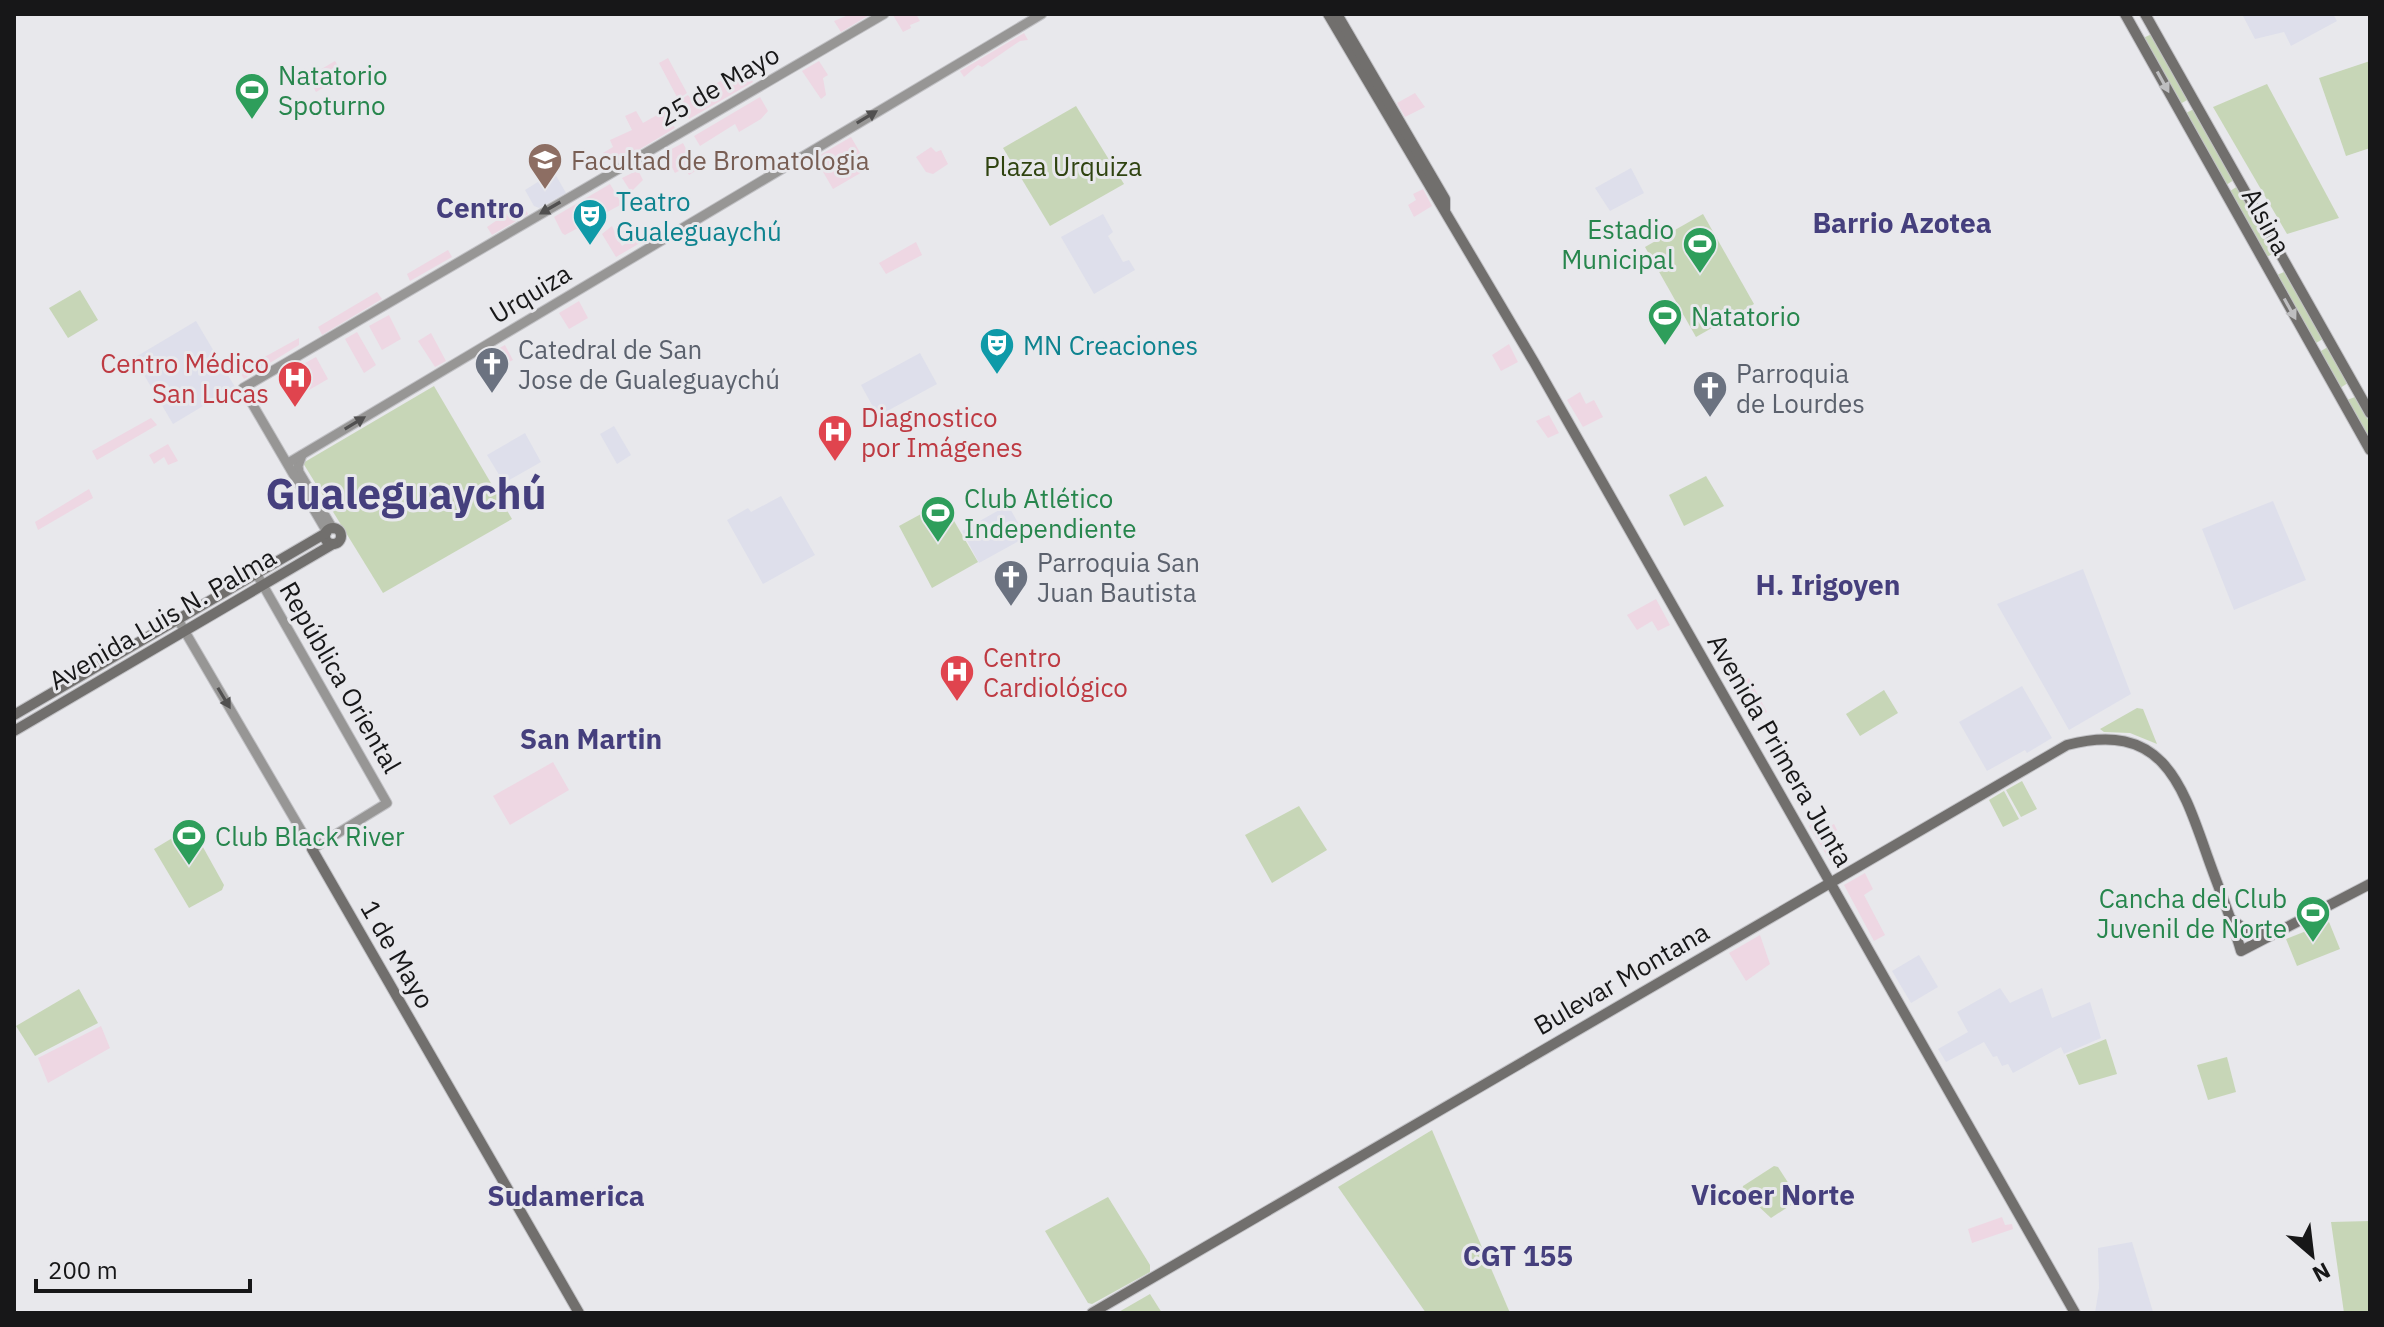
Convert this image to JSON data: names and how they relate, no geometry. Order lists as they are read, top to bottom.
{
  "streets": {
    "main road": [
      "Alsina",
      "Avenida Luis N. Palma",
      "Avenida Primera Junta",
      "1 de Mayo",
      "Bulevar Montana"
    ],
    "street": ["25 de Mayo", "Urquiza", "República Oriental"]
  },
  "crossings": [
    ["25 de Mayo", "Urquiza"],
    ["Avenida Luis N. Palma", "República Oriental"],
    ["Avenida Luis N. Palma", "1 de Mayo"],
    ["República Oriental", "1 de Mayo"],
    ["Avenida Primera Junta", "Bulevar Montana"]
  ],
  "one_way": ["25 de Mayo", "Urquiza"],
  "districts": [
    "Centro",
    "Barrio Azotea",
    "Gualeguaychú",
    "H. Irigoyen",
    "San Martin",
    "Vicoer Norte",
    "Sudamerica",
    "CGT 155"
  ],
  "parks": ["Plaza Urquiza"],
  "places": {
    "sports": [
      "Natatorio Spoturno",
      "Estadio Municipal",
      "Natatorio",
      "Club Atlético Independiente",
      "Club Black River",
      "Cancha del Club Juvenil de Norte"
    ],
    "school or university": ["Facultad de Bromatologia"],
    "theatre": ["Teatro Gualeguaychú", "MN Creaciones"],
    "church": ["Catedral de San Jose de Gualeguaychú", "Parroquia de Lourdes", "Parroquia San Juan Bautista"],
    "hospital": ["Centro Médico San Lucas", "Diagnostico por Imágenes", "Centro Cardiológico"]
  },
  "scale_bar": "200 m",
  "north": "bottom right"
}
